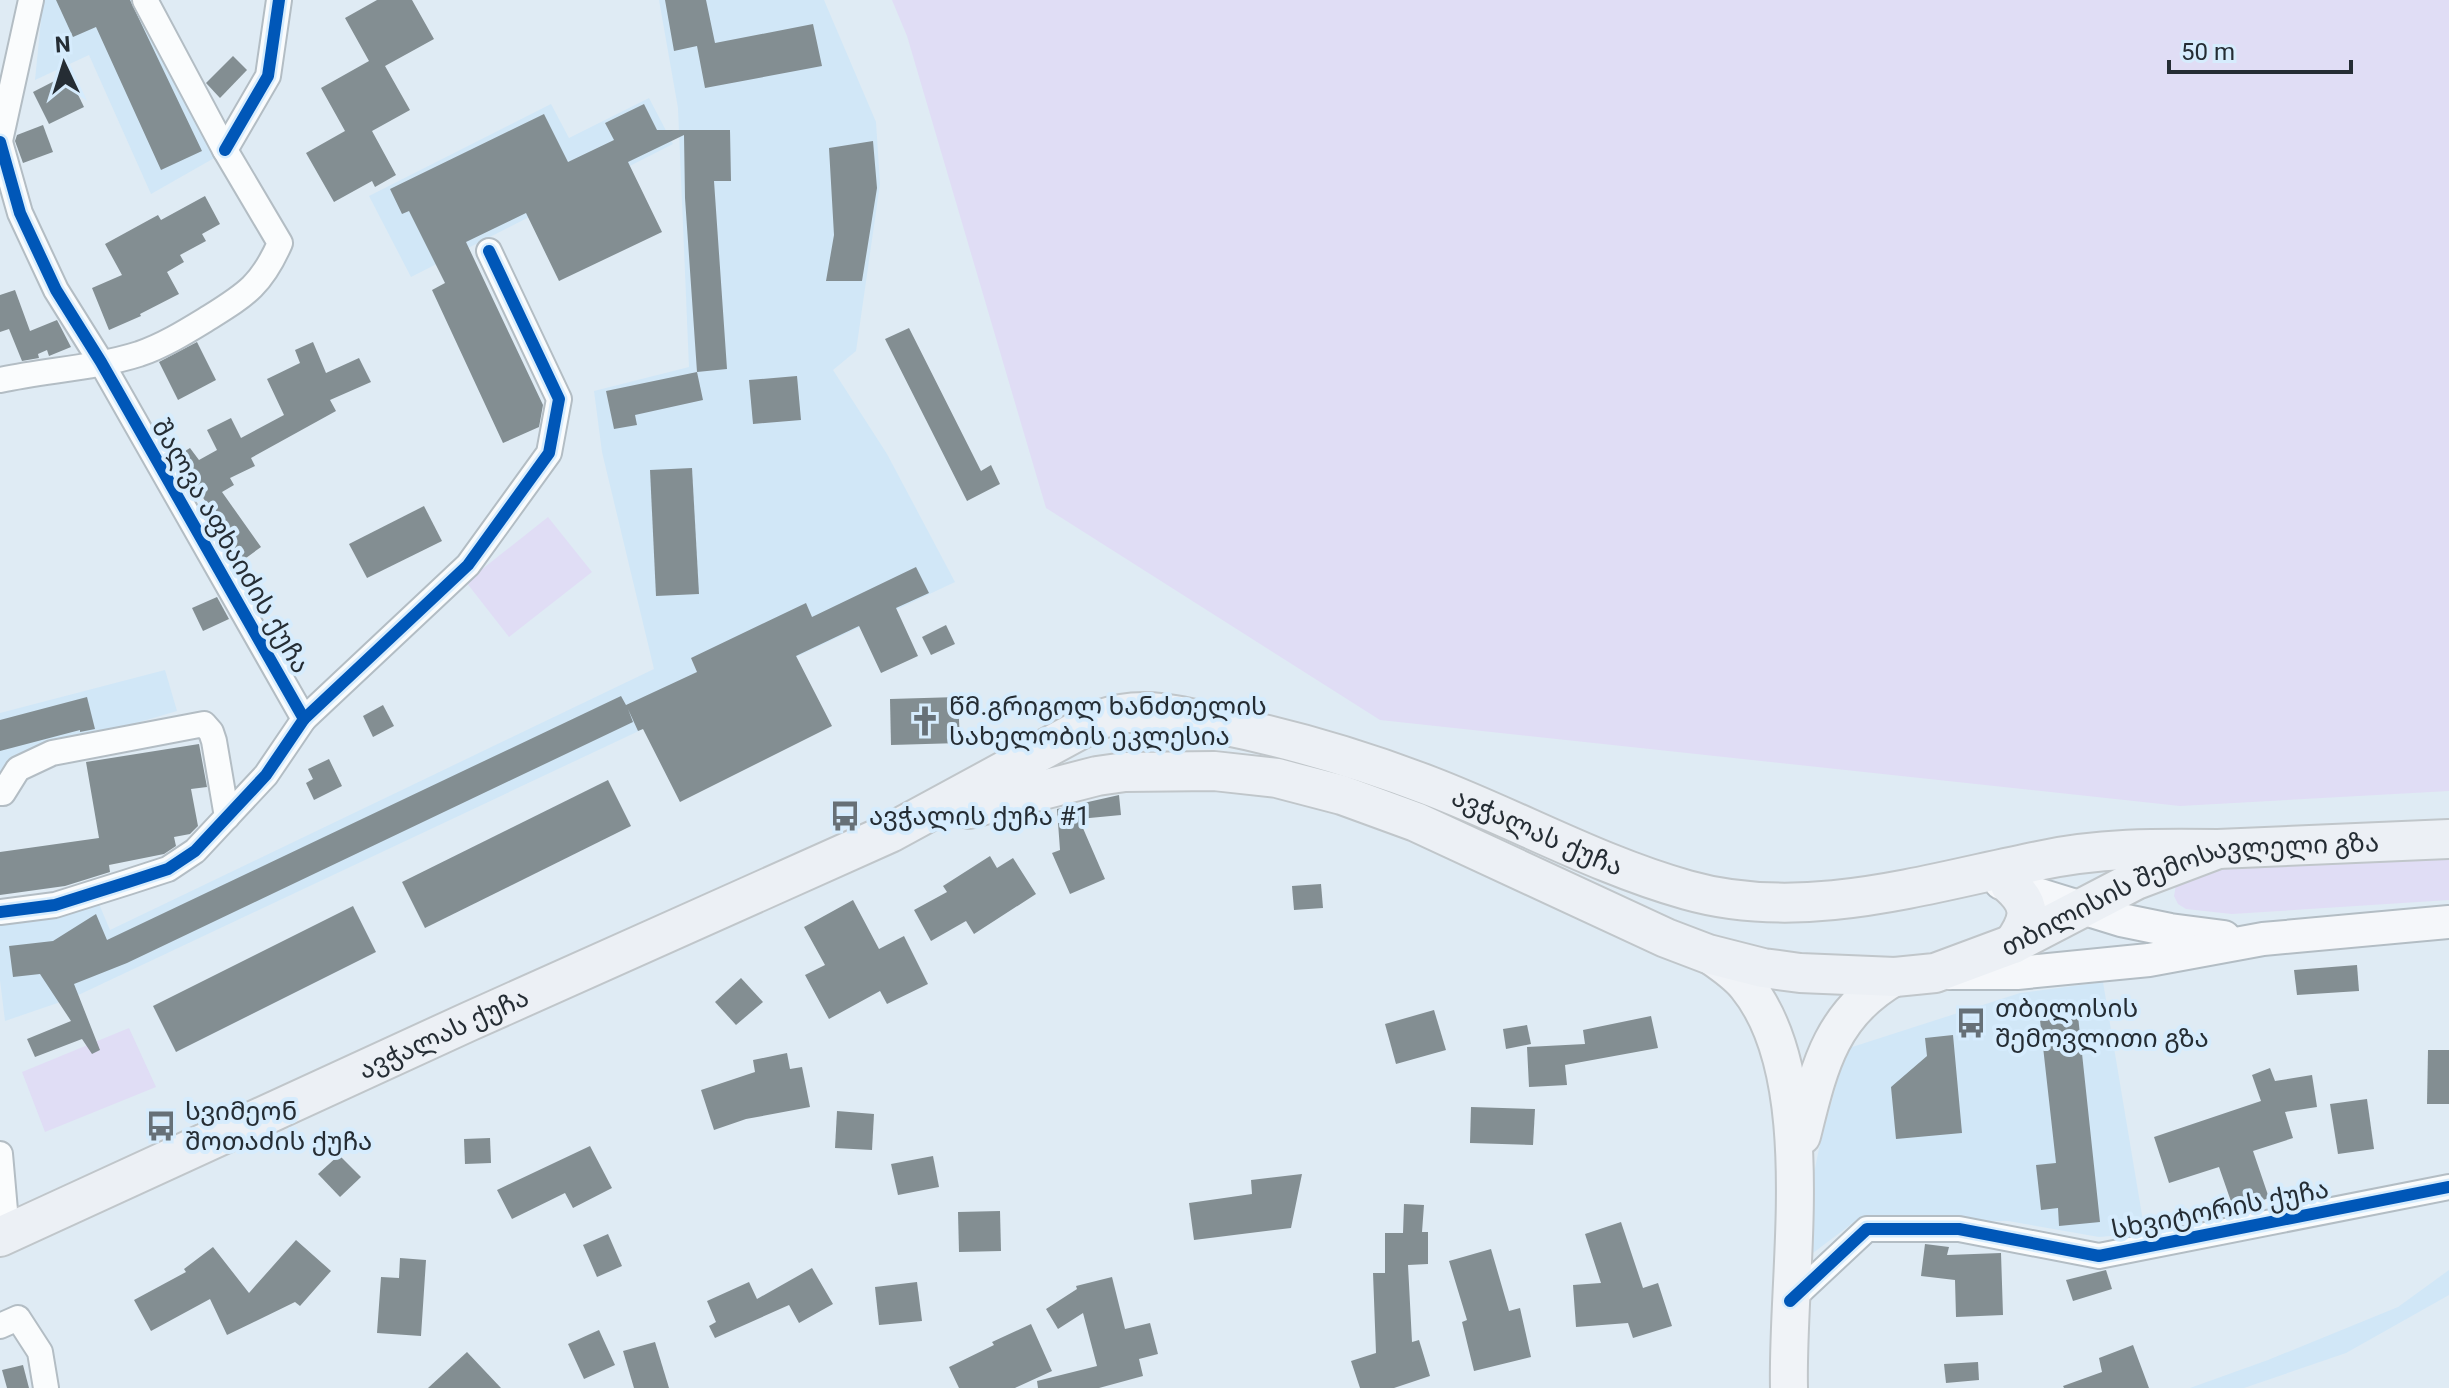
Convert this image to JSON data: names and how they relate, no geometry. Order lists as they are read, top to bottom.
{
  "streets": {
    "highway": ["ავჭალას ქუჩა", "თბილისის შემოსავლელი გზა"],
    "street": ["შალვა აფხაიძის ქუჩა", "სხვიტორის ქუჩა"]
  },
  "crossings": [
    ["ავჭალას ქუჩა", "თბილისის შემოსავლელი გზა"]
  ],
  "places": {
    "church": ["წმ.გრიგოლ ხანძთელის სახელობის ეკლესია"],
    "bus stop": ["ავჭალის ქუჩა #1", "თბილისის შემოვლითი გზა", "სვიმეონ შოთაძის ქუჩა"]
  },
  "scale_bar": "50 m",
  "north": "top"
}
